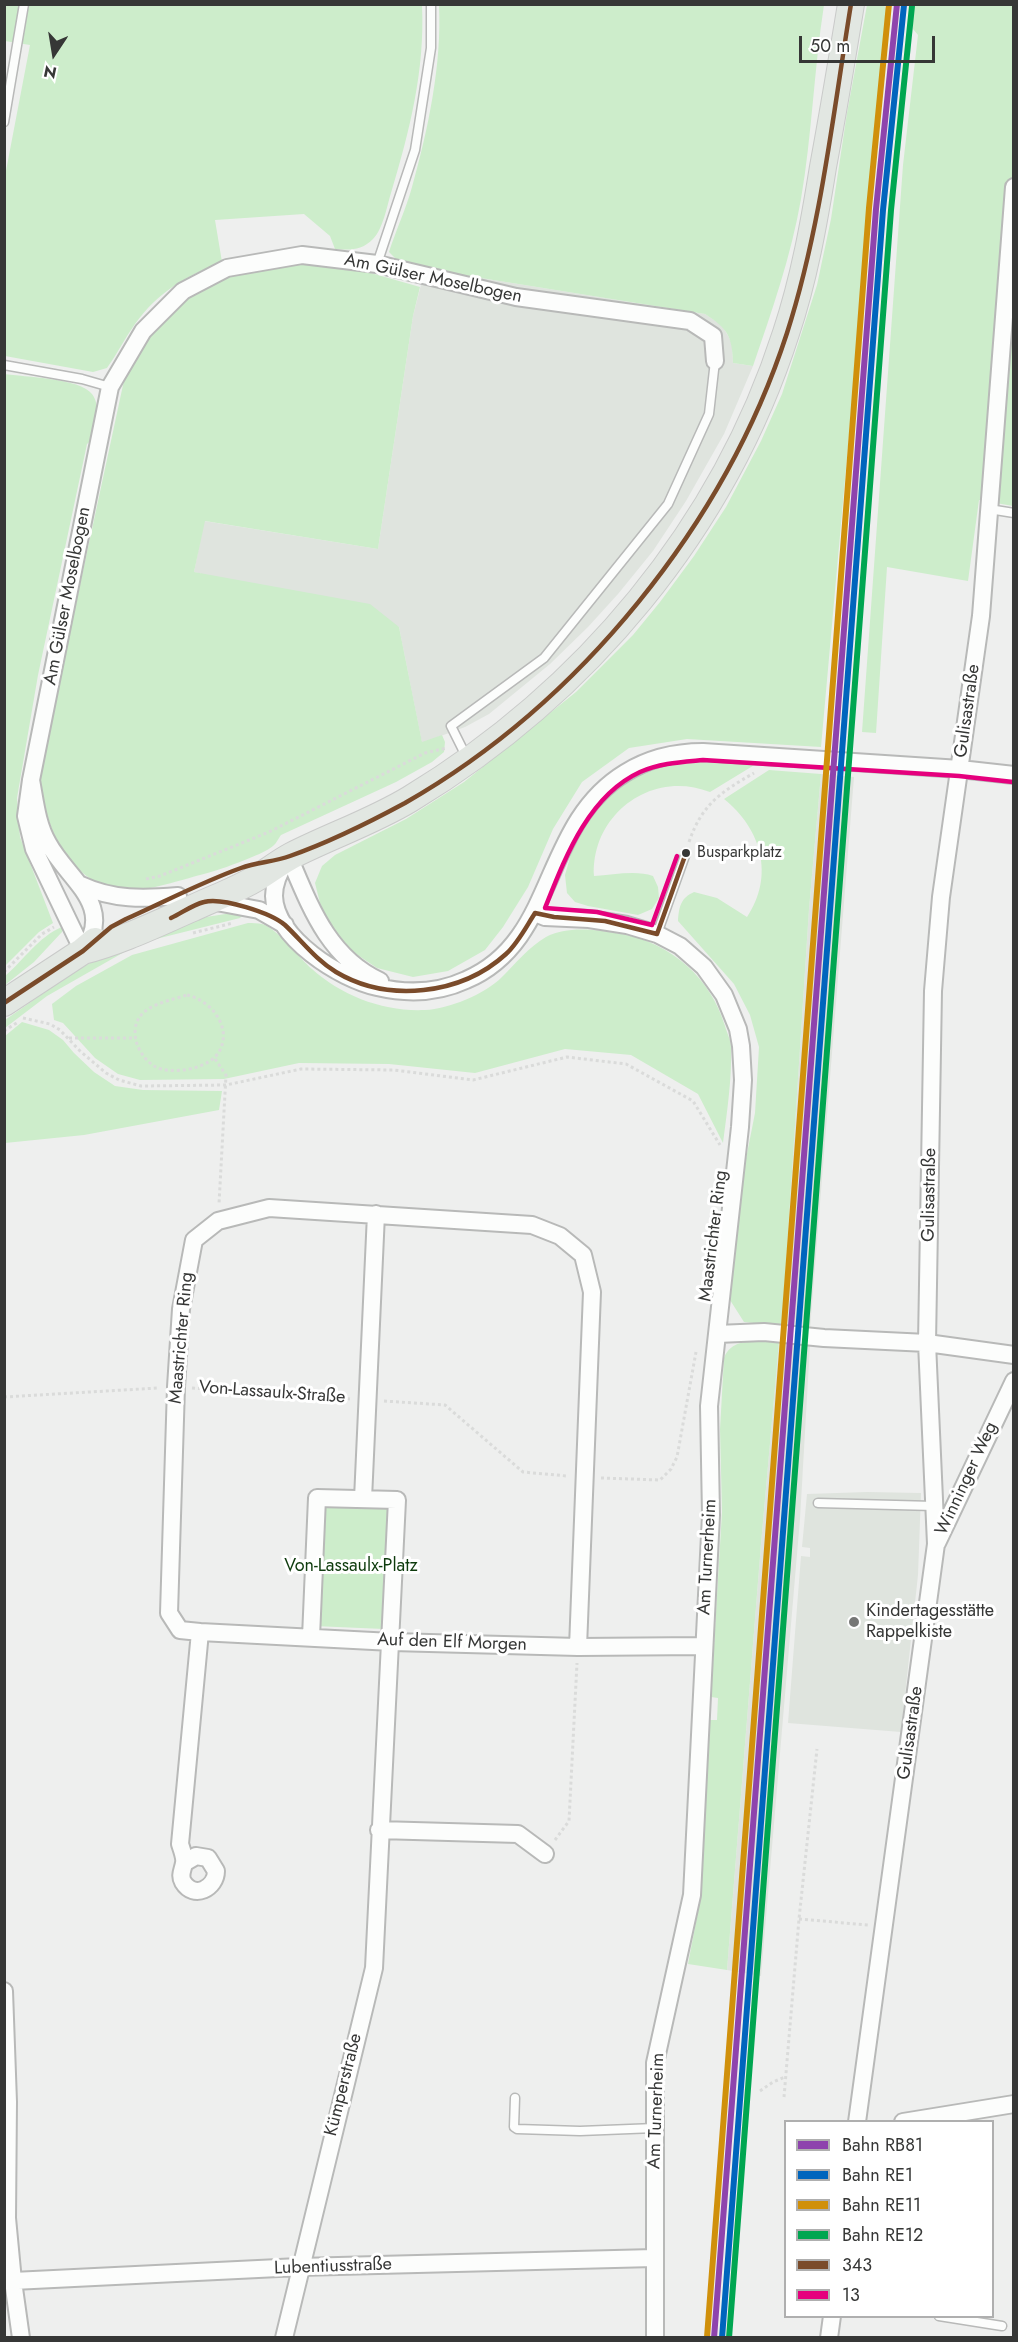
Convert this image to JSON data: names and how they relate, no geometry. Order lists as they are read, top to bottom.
{
  "streets": {
    "street": [
      "Am Gülser Moselbogen",
      "Gulisastraße",
      "Maastrichter Ring",
      "Von-Lassaulx-Straße",
      "Winninger Weg",
      "Am Turnerheim",
      "Auf den Elf Morgen",
      "Kümperstraße",
      "Lubentiusstraße"
    ]
  },
  "crossings": [
    ["Gulisastraße", "Winninger Weg"],
    ["Maastrichter Ring", "Von-Lassaulx-Straße"],
    ["Maastrichter Ring", "Auf den Elf Morgen"],
    ["Am Turnerheim", "Auf den Elf Morgen"],
    ["Am Turnerheim", "Lubentiusstraße"],
    ["Auf den Elf Morgen", "Kümperstraße"],
    ["Kümperstraße", "Lubentiusstraße"]
  ],
  "parks": ["Von-Lassaulx-Platz"],
  "places": ["Busparkplatz", "Kindertagesstätte Rappelkiste"],
  "lines": [
    "rail line RB81",
    "rail line RE11",
    "transit line 343",
    "rail line RE1",
    "rail line RE12",
    "transit line 13"
  ],
  "legend": [
    "Bahn RB81",
    "Bahn RE1",
    "Bahn RE11",
    "Bahn RE12",
    "343",
    "13"
  ],
  "scale_bar": "50 m",
  "north": "bottom"
}
